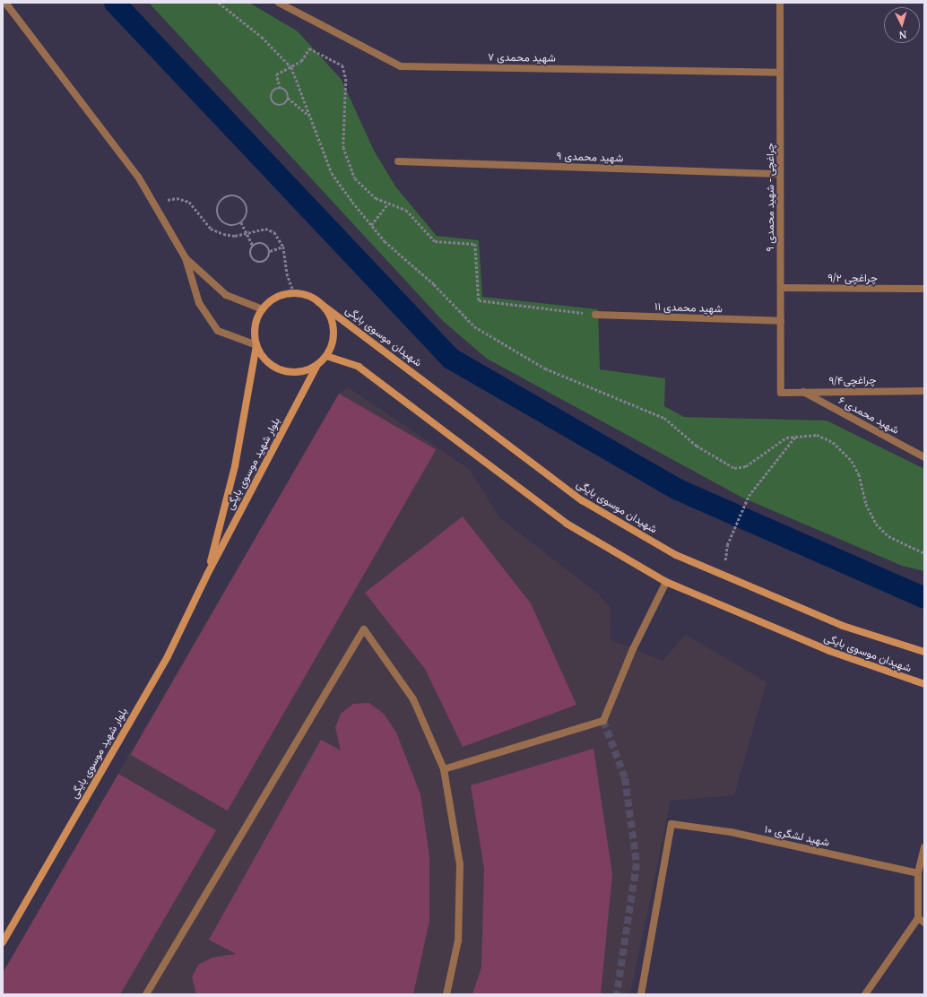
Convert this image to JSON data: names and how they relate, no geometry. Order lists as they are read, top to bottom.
{
  "streets": {
    "street": [
      "شهید محمدی ۷",
      "شهید محمدی ۹",
      "۹ چراغچی - شهید محمدی",
      "۹/۲ چراغچی",
      "شهید محمدی ۱۱",
      "شهیدان موسوی بایگی",
      "۹/۴چراغچی",
      "شهید محمدی ۶",
      "بلوار شهید موسوی بایگی",
      "شهید لشگری ۱۰"
    ]
  },
  "crossings": [
    ["شهید محمدی ۷", "۹ چراغچی - شهید محمدی"],
    ["شهید محمدی ۹", "۹ چراغچی - شهید محمدی"],
    ["۹ چراغچی - شهید محمدی", "۹/۲ چراغچی"],
    ["۹ چراغچی - شهید محمدی", "شهید محمدی ۱۱"],
    ["۹ چراغچی - شهید محمدی", "۹/۴چراغچی"],
    ["شهیدان موسوی بایگی", "بلوار شهید موسوی بایگی"],
    ["۹/۴چراغچی", "شهید محمدی ۶"]
  ],
  "north": "bottom"
}
